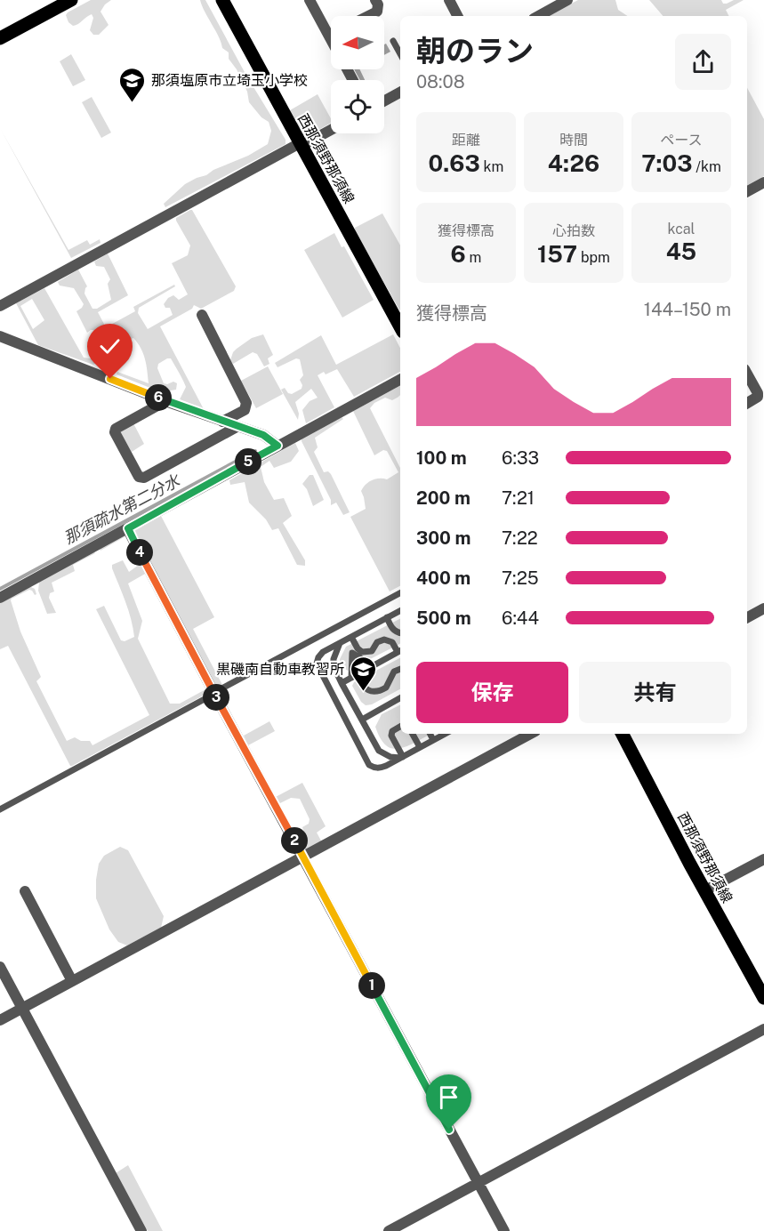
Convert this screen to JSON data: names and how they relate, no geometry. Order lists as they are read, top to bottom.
{
  "streets": {
    "main road": ["西那須野那須線"]
  },
  "water": ["那須疏水第二分水"],
  "places": {
    "school or university": ["那須塩原市立埼玉小学校", "黒磯南自動車教習所"]
  },
  "north": "left",
  "page": {
    "heading": ["朝のラン", "08:08"],
    "stats": [
      ["距離", "0.63 km"],
      ["時間", "4:26"],
      ["ペース", "7:03 /km"],
      ["獲得標高", "6 m"],
      ["心拍数", "157 bpm"],
      ["kcal", "45"]
    ],
    "chart": ["獲得標高", "144–150 m"],
    "pins": [
      "6",
      "5",
      "4",
      "3",
      "2",
      "1"
    ],
    "list": [
      {
        "name": "100 m",
        "note": "6:33"
      },
      {
        "name": "200 m",
        "note": "7:21"
      },
      {
        "name": "300 m",
        "note": "7:22"
      },
      {
        "name": "400 m",
        "note": "7:25"
      },
      {
        "name": "500 m",
        "note": "6:44"
      }
    ],
    "buttons": ["保存", "共有"]
  }
}
